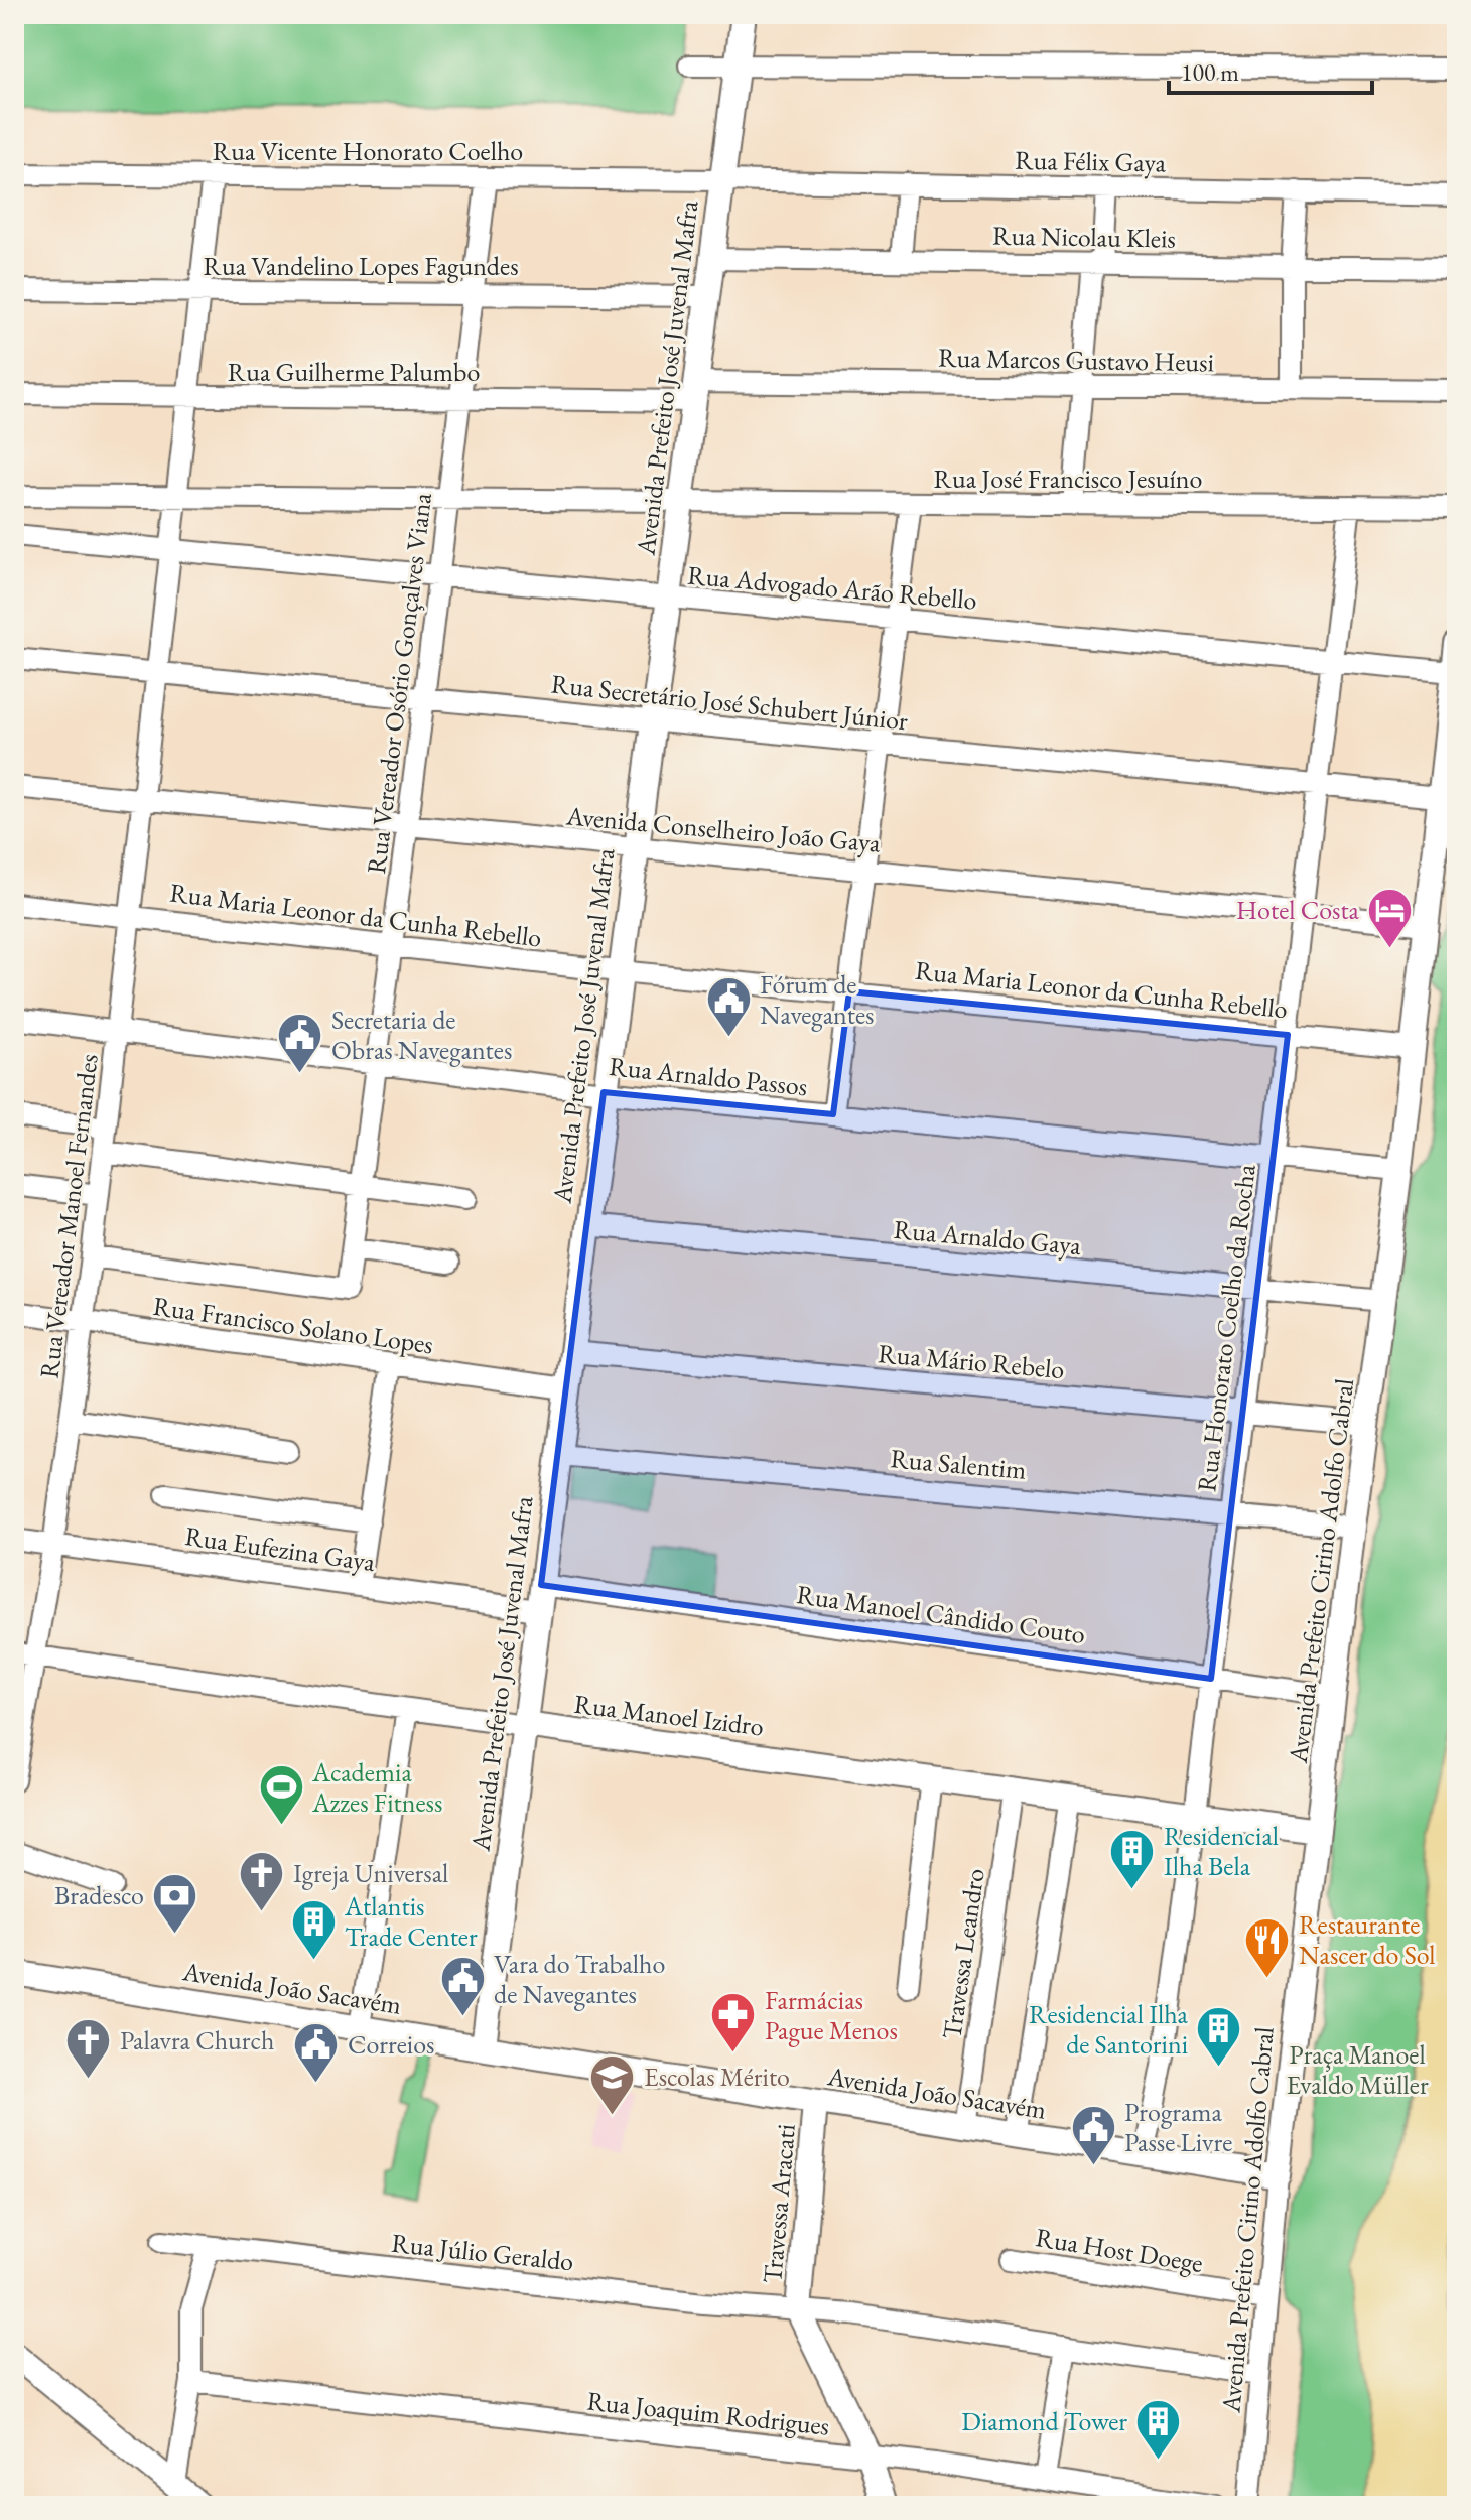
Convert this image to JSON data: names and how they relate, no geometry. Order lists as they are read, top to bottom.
{
  "streets": {
    "main road": [
      "Avenida Prefeito José Juvenal Mafra",
      "Avenida Prefeito Cirino Adolfo Cabral",
      "Rua Manoel Izidro",
      "Avenida João Sacavém",
      "Travessa Aracati"
    ],
    "street": [
      "Rua Vicente Honorato Coelho",
      "Rua Félix Gaya",
      "Rua Nicolau Kleis",
      "Rua Vandelino Lopes Fagundes",
      "Rua Marcos Gustavo Heusi",
      "Rua Guilherme Palumbo",
      "Rua José Francisco Jesuíno",
      "Rua Advogado Arão Rebello",
      "Rua Vereador Osório Gonçalves Viana",
      "Rua Secretário José Schubert Júnior",
      "Avenida Conselheiro João Gaya",
      "Rua Maria Leonor da Cunha Rebello",
      "Rua Arnaldo Passos",
      "Rua Vereador Manoel Fernandes",
      "Rua Arnaldo Gaya",
      "Rua Francisco Solano Lopes",
      "Rua Honorato Coelho da Rocha",
      "Rua Mário Rebelo",
      "Rua Salentim",
      "Rua Eufezina Gaya",
      "Rua Manoel Cândido Couto",
      "Travessa Leandro",
      "Rua Host Doege",
      "Rua Júlio Geraldo",
      "Rua Joaquim Rodrigues"
    ]
  },
  "crossings": [
    ["Rua Vicente Honorato Coelho", "Rua Félix Gaya"],
    ["Rua Vicente Honorato Coelho", "Avenida Prefeito José Juvenal Mafra"],
    ["Rua Vicente Honorato Coelho", "Rua Vereador Osório Gonçalves Viana"],
    ["Rua Vicente Honorato Coelho", "Rua Vereador Manoel Fernandes"],
    ["Rua Félix Gaya", "Avenida Prefeito José Juvenal Mafra"],
    ["Rua Nicolau Kleis", "Avenida Prefeito José Juvenal Mafra"],
    ["Rua Vandelino Lopes Fagundes", "Avenida Prefeito José Juvenal Mafra"],
    ["Rua Vandelino Lopes Fagundes", "Rua Vereador Osório Gonçalves Viana"],
    ["Rua Vandelino Lopes Fagundes", "Rua Vereador Manoel Fernandes"],
    ["Rua Marcos Gustavo Heusi", "Rua Guilherme Palumbo"],
    ["Rua Marcos Gustavo Heusi", "Avenida Prefeito José Juvenal Mafra"],
    ["Rua Guilherme Palumbo", "Avenida Prefeito José Juvenal Mafra"],
    ["Rua Guilherme Palumbo", "Rua Vereador Osório Gonçalves Viana"],
    ["Rua Guilherme Palumbo", "Rua Vereador Manoel Fernandes"],
    ["Avenida Prefeito José Juvenal Mafra", "Rua José Francisco Jesuíno"],
    ["Avenida Prefeito José Juvenal Mafra", "Rua Advogado Arão Rebello"],
    ["Avenida Prefeito José Juvenal Mafra", "Rua Secretário José Schubert Júnior"],
    ["Avenida Prefeito José Juvenal Mafra", "Avenida Conselheiro João Gaya"],
    ["Avenida Prefeito José Juvenal Mafra", "Rua Maria Leonor da Cunha Rebello"],
    ["Avenida Prefeito José Juvenal Mafra", "Rua Arnaldo Passos"],
    ["Avenida Prefeito José Juvenal Mafra", "Rua Arnaldo Gaya"],
    ["Avenida Prefeito José Juvenal Mafra", "Rua Francisco Solano Lopes"],
    ["Avenida Prefeito José Juvenal Mafra", "Rua Mário Rebelo"],
    ["Avenida Prefeito José Juvenal Mafra", "Rua Salentim"],
    ["Avenida Prefeito José Juvenal Mafra", "Rua Eufezina Gaya"],
    ["Avenida Prefeito José Juvenal Mafra", "Rua Manoel Cândido Couto"],
    ["Avenida Prefeito José Juvenal Mafra", "Rua Manoel Izidro"],
    ["Avenida Prefeito José Juvenal Mafra", "Avenida João Sacavém"],
    ["Rua José Francisco Jesuíno", "Rua Vereador Osório Gonçalves Viana"],
    ["Rua José Francisco Jesuíno", "Rua Vereador Manoel Fernandes"],
    ["Rua José Francisco Jesuíno", "Rua Honorato Coelho da Rocha"],
    ["Rua Advogado Arão Rebello", "Rua Vereador Osório Gonçalves Viana"],
    ["Rua Advogado Arão Rebello", "Rua Vereador Manoel Fernandes"],
    ["Rua Advogado Arão Rebello", "Rua Honorato Coelho da Rocha"],
    ["Rua Advogado Arão Rebello", "Avenida Prefeito Cirino Adolfo Cabral"],
    ["Rua Vereador Osório Gonçalves Viana", "Rua Secretário José Schubert Júnior"],
    ["Rua Vereador Osório Gonçalves Viana", "Avenida Conselheiro João Gaya"],
    ["Rua Vereador Osório Gonçalves Viana", "Rua Maria Leonor da Cunha Rebello"],
    ["Rua Vereador Osório Gonçalves Viana", "Rua Arnaldo Passos"],
    ["Rua Vereador Osório Gonçalves Viana", "Rua Vereador Manoel Fernandes"],
    ["Rua Secretário José Schubert Júnior", "Rua Vereador Manoel Fernandes"],
    ["Rua Secretário José Schubert Júnior", "Rua Honorato Coelho da Rocha"],
    ["Rua Secretário José Schubert Júnior", "Avenida Prefeito Cirino Adolfo Cabral"],
    ["Avenida Conselheiro João Gaya", "Rua Vereador Manoel Fernandes"],
    ["Avenida Conselheiro João Gaya", "Rua Honorato Coelho da Rocha"],
    ["Avenida Conselheiro João Gaya", "Avenida Prefeito Cirino Adolfo Cabral"],
    ["Rua Maria Leonor da Cunha Rebello", "Rua Vereador Manoel Fernandes"],
    ["Rua Maria Leonor da Cunha Rebello", "Rua Honorato Coelho da Rocha"],
    ["Rua Maria Leonor da Cunha Rebello", "Avenida Prefeito Cirino Adolfo Cabral"],
    ["Rua Arnaldo Passos", "Rua Vereador Manoel Fernandes"],
    ["Rua Arnaldo Passos", "Rua Honorato Coelho da Rocha"],
    ["Rua Arnaldo Passos", "Avenida Prefeito Cirino Adolfo Cabral"],
    ["Rua Vereador Manoel Fernandes", "Rua Francisco Solano Lopes"],
    ["Rua Vereador Manoel Fernandes", "Rua Eufezina Gaya"],
    ["Rua Vereador Manoel Fernandes", "Rua Manoel Izidro"],
    ["Rua Arnaldo Gaya", "Rua Honorato Coelho da Rocha"],
    ["Rua Arnaldo Gaya", "Avenida Prefeito Cirino Adolfo Cabral"],
    ["Rua Honorato Coelho da Rocha", "Rua Mário Rebelo"],
    ["Rua Honorato Coelho da Rocha", "Rua Salentim"],
    ["Rua Honorato Coelho da Rocha", "Rua Manoel Cândido Couto"],
    ["Rua Honorato Coelho da Rocha", "Rua Manoel Izidro"],
    ["Rua Honorato Coelho da Rocha", "Avenida João Sacavém"],
    ["Rua Mário Rebelo", "Avenida Prefeito Cirino Adolfo Cabral"],
    ["Rua Salentim", "Avenida Prefeito Cirino Adolfo Cabral"],
    ["Avenida Prefeito Cirino Adolfo Cabral", "Rua Manoel Cândido Couto"],
    ["Avenida Prefeito Cirino Adolfo Cabral", "Rua Manoel Izidro"],
    ["Avenida Prefeito Cirino Adolfo Cabral", "Avenida João Sacavém"],
    ["Avenida Prefeito Cirino Adolfo Cabral", "Rua Host Doege"],
    ["Avenida Prefeito Cirino Adolfo Cabral", "Rua Júlio Geraldo"],
    ["Rua Manoel Izidro", "Travessa Leandro"],
    ["Travessa Leandro", "Avenida João Sacavém"],
    ["Avenida João Sacavém", "Travessa Aracati"],
    ["Travessa Aracati", "Rua Júlio Geraldo"]
  ],
  "parks": ["Praça Manoel Evaldo Müller"],
  "places": {
    "hotel": ["Hotel Costa"],
    "public building": [
      "Fórum de Navegantes",
      "Secretaria de Obras Navegantes",
      "Vara do Trabalho de Navegantes",
      "Correios",
      "Programa Passe Livre"
    ],
    "sports": ["Academia Azzes Fitness"],
    "building": [
      "Residencial Ilha Bela",
      "Atlantis Trade Center",
      "Residencial Ilha de Santorini",
      "Diamond Tower"
    ],
    "church": ["Igreja Universal", "Palavra Church"],
    "bank": ["Bradesco"],
    "restaurant": ["Restaurante Nascer do Sol"],
    "pharmacy": ["Farmácias Pague Menos"],
    "school or university": ["Escolas Mérito"]
  },
  "scale_bar": "100 m"
}
